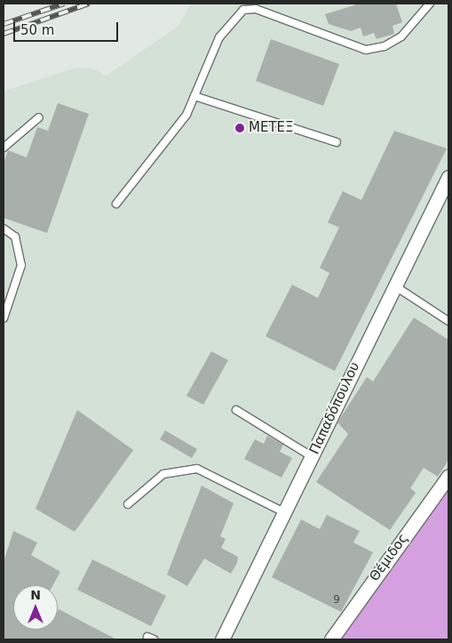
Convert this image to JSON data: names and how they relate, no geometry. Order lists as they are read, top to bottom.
{
  "streets": {
    "street": ["Παπαδόπουλου", "Θέμιδος"]
  },
  "places": ["ΜΕΤΕΞ"],
  "house_numbers": ["9"],
  "scale_bar": "50 m",
  "north": "top"
}
